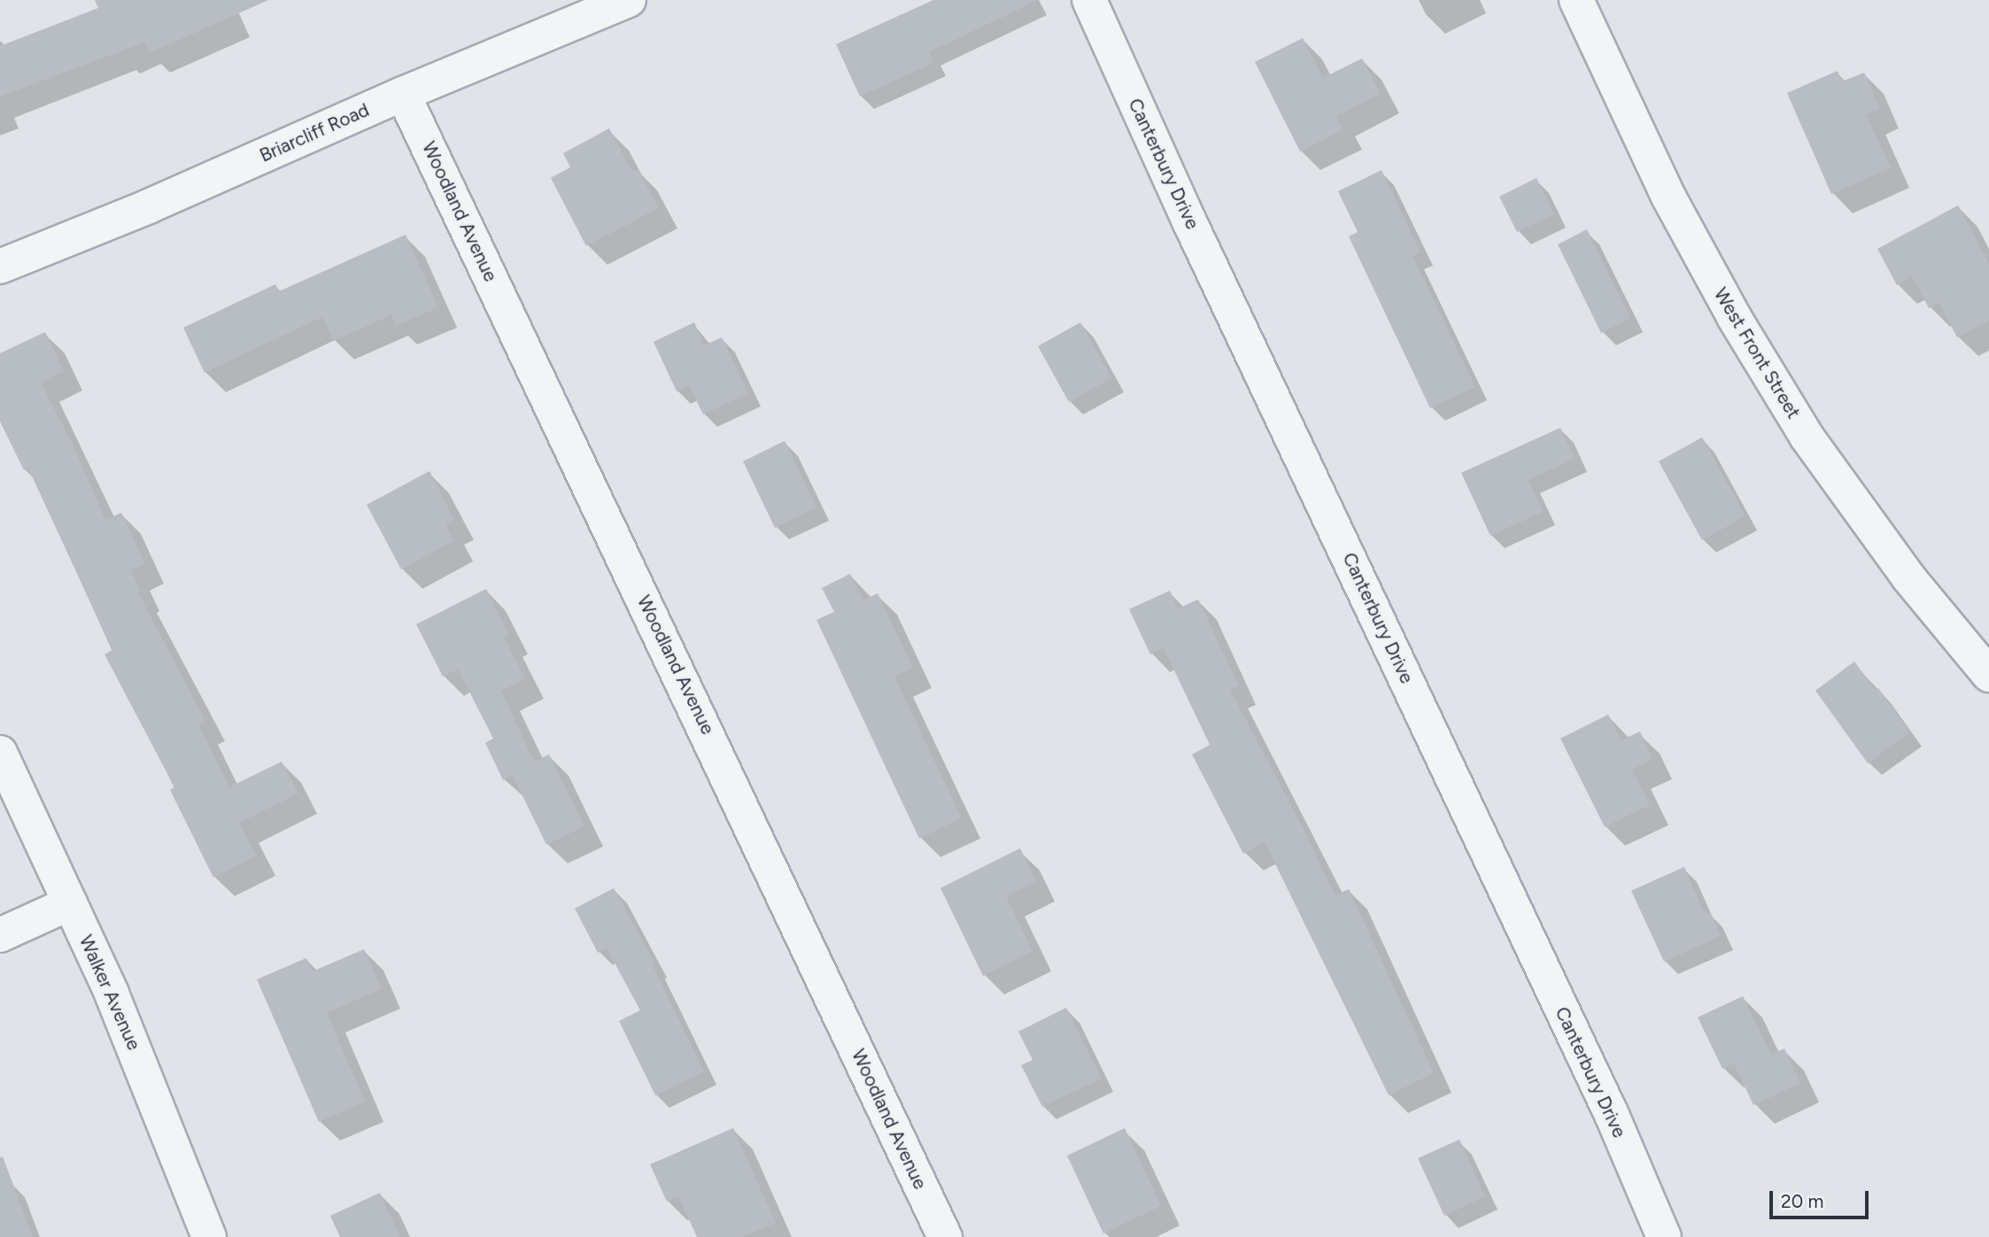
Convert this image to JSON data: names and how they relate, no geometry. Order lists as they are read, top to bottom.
{
  "streets": {
    "street": [
      "Briarcliff Road",
      "Canterbury Drive",
      "Woodland Avenue",
      "West Front Street",
      "Walker Avenue"
    ]
  },
  "crossings": [
    ["Briarcliff Road", "Woodland Avenue"]
  ],
  "scale_bar": "20 m"
}
